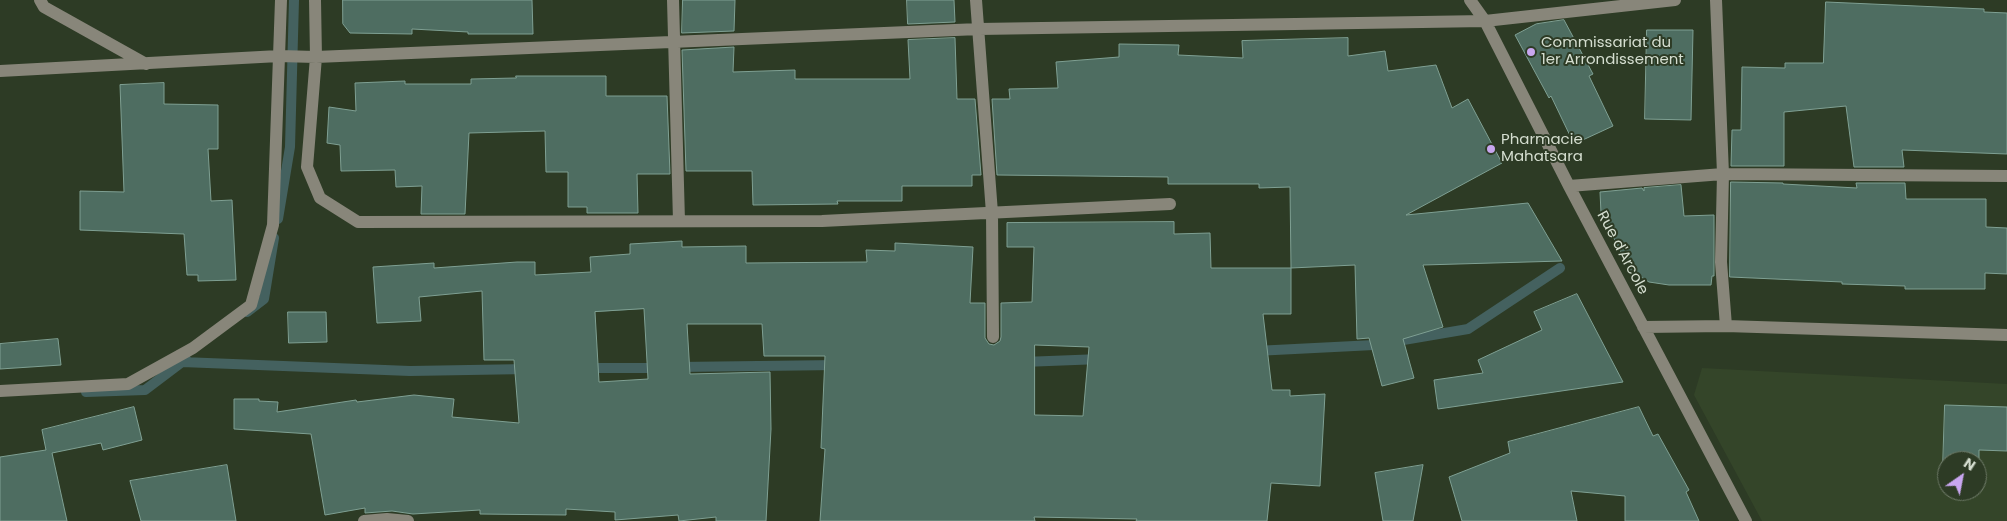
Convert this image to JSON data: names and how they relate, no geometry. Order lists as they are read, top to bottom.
{
  "streets": {
    "street": ["Rue d'Arcole"]
  },
  "places": ["Commissariat du 1er Arrondissement", "Pharmacie Mahatsara"],
  "north": "top right"
}
